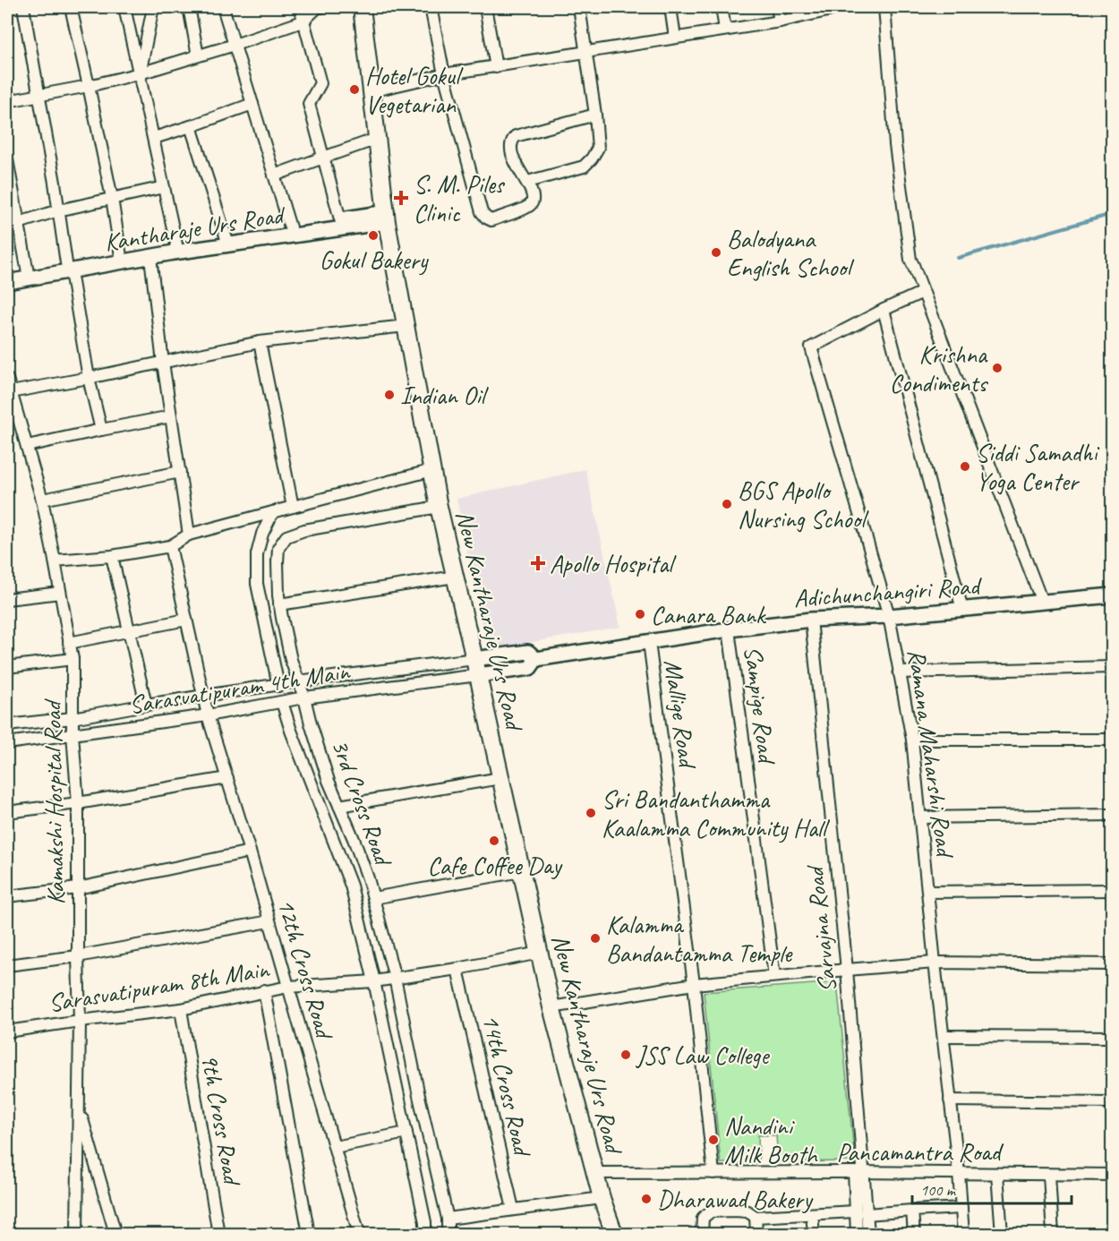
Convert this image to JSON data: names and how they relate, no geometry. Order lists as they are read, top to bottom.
{
  "streets": {
    "main road": ["New Kantharaje Urs Road"],
    "street": [
      "Kantharaje Urs Road",
      "Adichunchangiri Road",
      "Sarasvatipuram 4th Main",
      "Sampige Road",
      "Mallige Road",
      "Ramana Maharshi Road",
      "3rd Cross Road",
      "Kamakshi Hospital Road",
      "Sarvajna Road",
      "12th Cross Road",
      "Sarasvatipuram 8th Main",
      "14th Cross Road",
      "9th Cross Road",
      "Pancamantra Road"
    ]
  },
  "crossings": [
    ["Kantharaje Urs Road", "New Kantharaje Urs Road"],
    ["Adichunchangiri Road", "New Kantharaje Urs Road"],
    ["Adichunchangiri Road", "Sarasvatipuram 4th Main"],
    ["Adichunchangiri Road", "Sampige Road"],
    ["Adichunchangiri Road", "Mallige Road"],
    ["Adichunchangiri Road", "Ramana Maharshi Road"],
    ["Adichunchangiri Road", "Sarvajna Road"],
    ["New Kantharaje Urs Road", "Sarasvatipuram 4th Main"],
    ["New Kantharaje Urs Road", "3rd Cross Road"],
    ["New Kantharaje Urs Road", "Sarasvatipuram 8th Main"],
    ["New Kantharaje Urs Road", "Pancamantra Road"],
    ["Sarasvatipuram 4th Main", "3rd Cross Road"],
    ["Sarasvatipuram 4th Main", "Kamakshi Hospital Road"],
    ["Sarasvatipuram 4th Main", "12th Cross Road"],
    ["Mallige Road", "Pancamantra Road"],
    ["Ramana Maharshi Road", "Pancamantra Road"],
    ["3rd Cross Road", "Sarasvatipuram 8th Main"],
    ["Kamakshi Hospital Road", "Sarasvatipuram 8th Main"],
    ["Sarvajna Road", "Pancamantra Road"],
    ["12th Cross Road", "Sarasvatipuram 8th Main"],
    ["Sarasvatipuram 8th Main", "14th Cross Road"],
    ["Sarasvatipuram 8th Main", "9th Cross Road"]
  ],
  "places": {
    "other": [
      "Hotel Gokul Vegetarian",
      "Gokul Bakery",
      "Balodyana English School",
      "Krishna Condiments",
      "Indian Oil",
      "Siddi Samadhi Yoga Center",
      "BGS Apollo Nursing School",
      "Canara Bank",
      "Sri Bandanthamma Kaalamma Community Hall",
      "Cafe Coffee Day",
      "Kalamma Bandantamma Temple",
      "JSS Law College",
      "Nandini Milk Booth",
      "Dharawad Bakery"
    ],
    "health": ["S. M. Piles Clinic", "Apollo Hospital"]
  },
  "scale_bar": "100 m"
}
